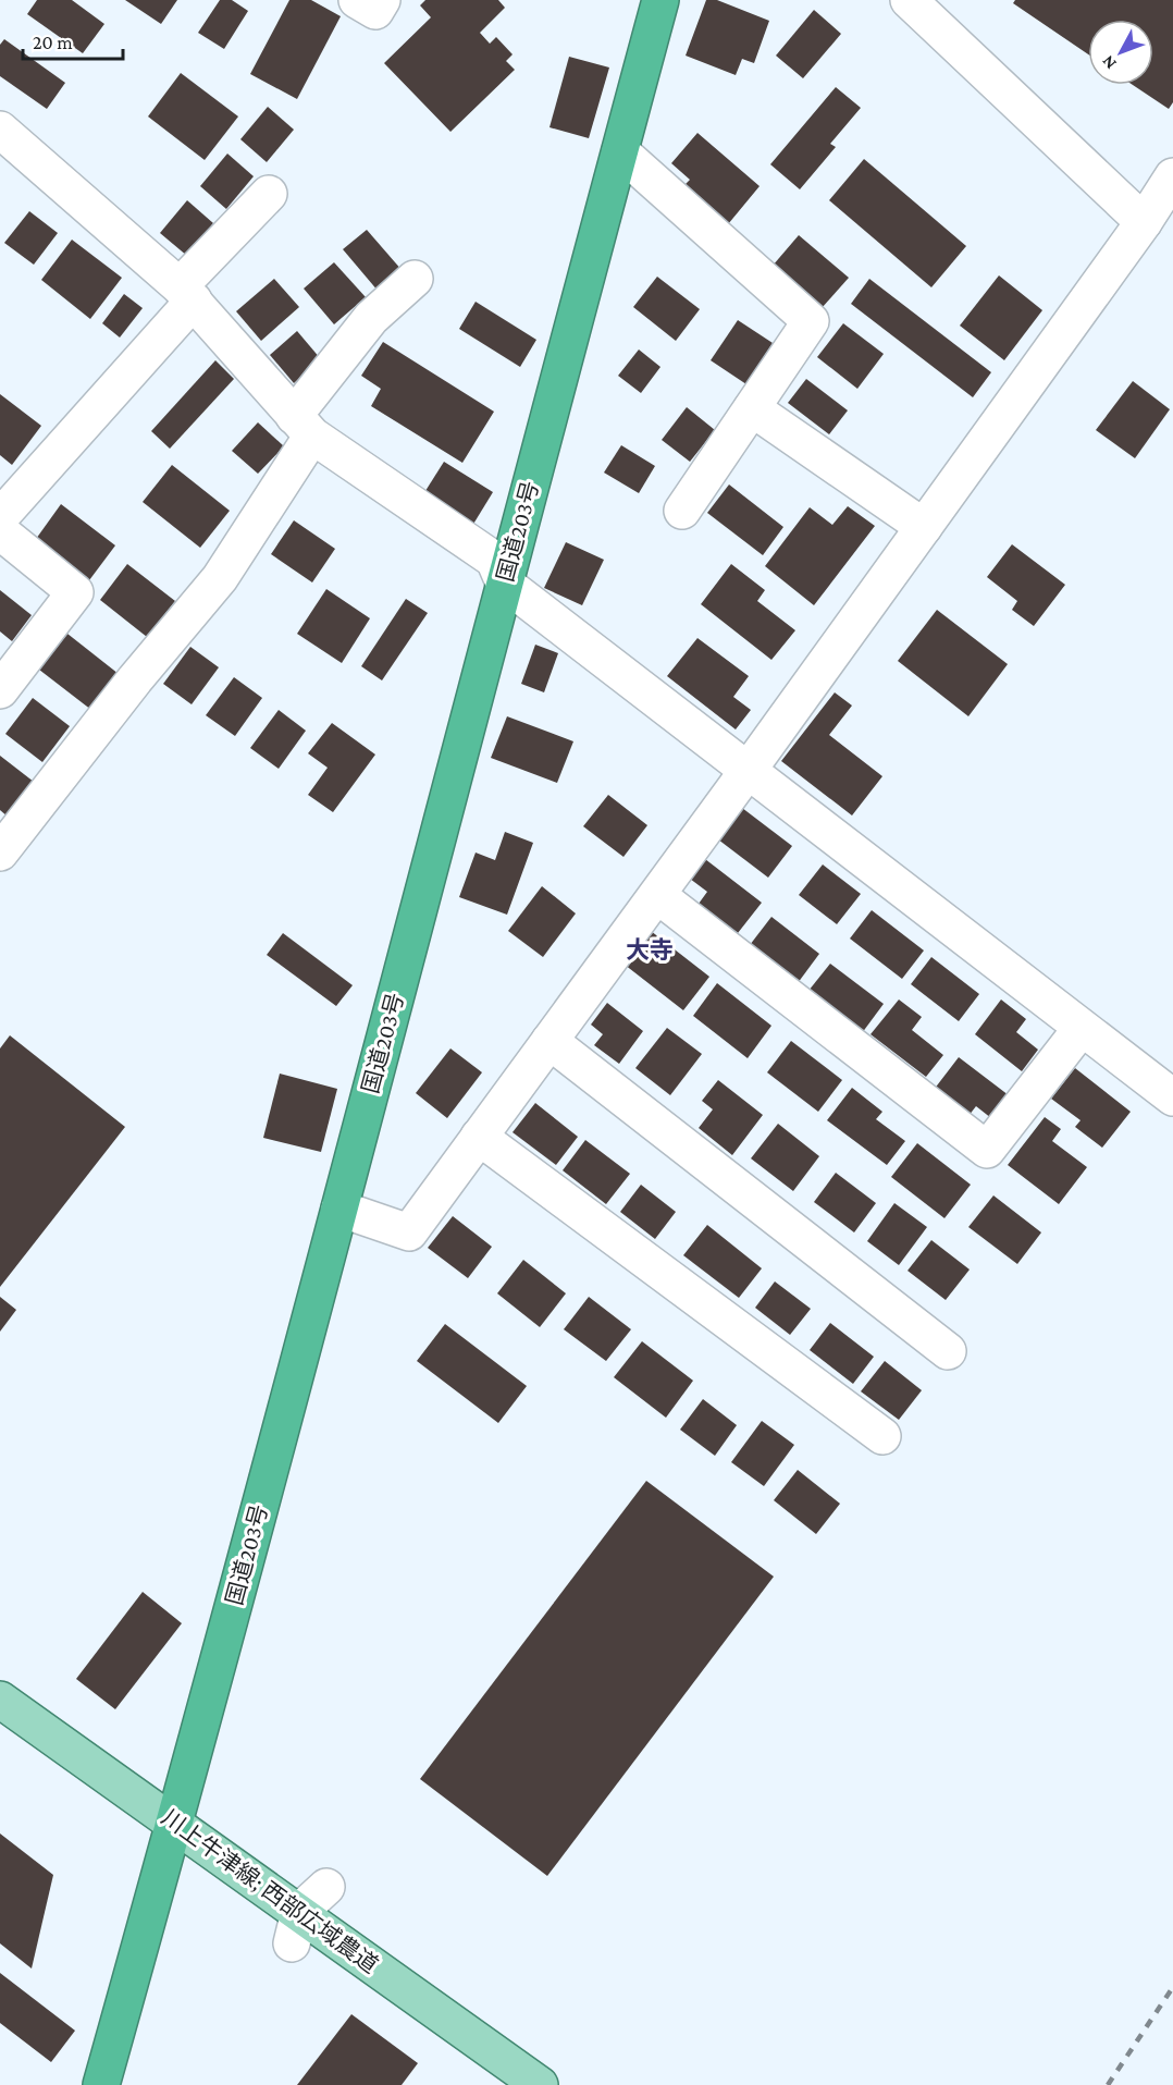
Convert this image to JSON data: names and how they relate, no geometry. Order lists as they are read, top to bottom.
{
  "streets": {
    "highway": ["国道203号"],
    "main road": ["川上牛津線; 西部広域農道"]
  },
  "crossings": [
    ["国道203号", "川上牛津線; 西部広域農道"]
  ],
  "districts": ["大寺"],
  "scale_bar": "20 m",
  "north": "bottom left"
}
